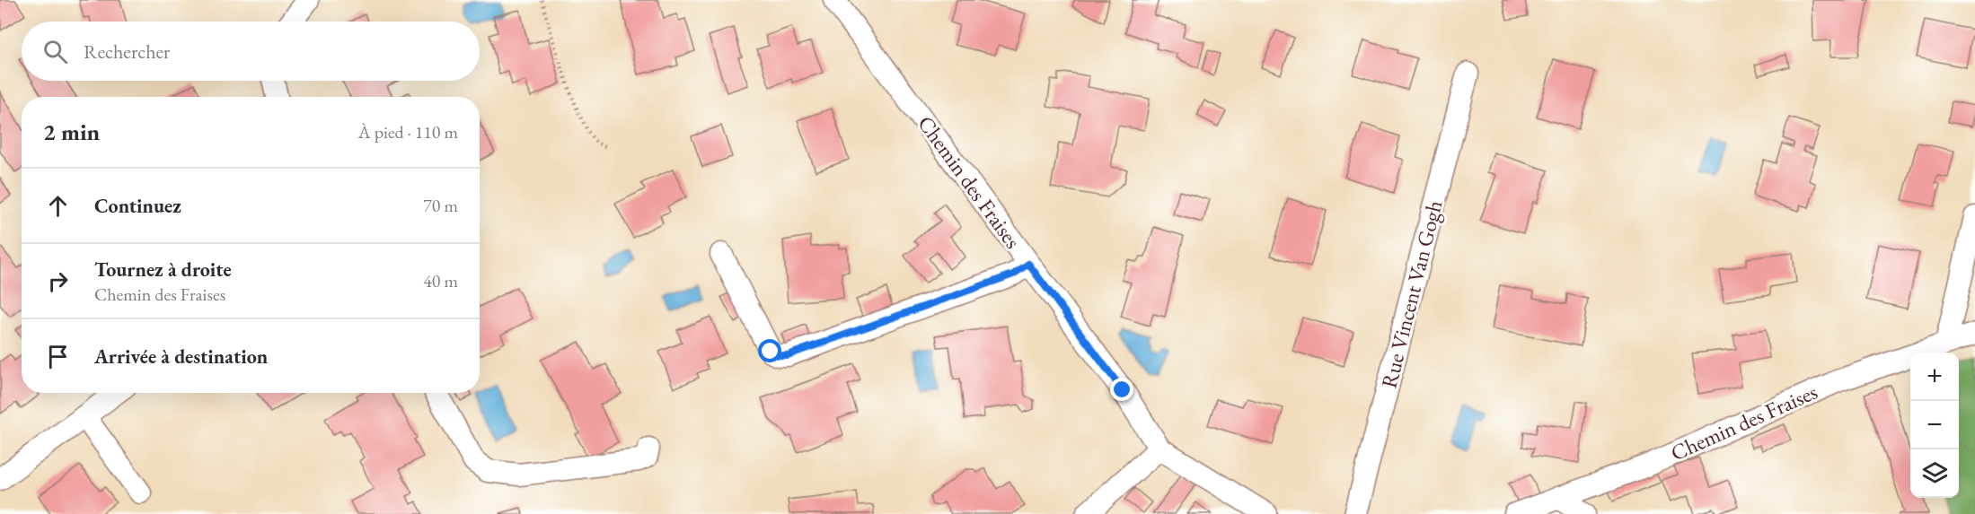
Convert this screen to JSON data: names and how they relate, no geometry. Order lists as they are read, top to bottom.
{
  "streets": {
    "street": ["Chemin des Fraises", "Rue Vincent Van Gogh"]
  },
  "page": {
    "search": "Rechercher",
    "heading": ["2 min", "À pied · 110 m"],
    "list": [
      ["Continuez", "70 m"],
      ["Tournez à droite", "Chemin des Fraises", "40 m"],
      "Arrivée à destination"
    ],
    "map_buttons": ["+", "−"]
  }
}
